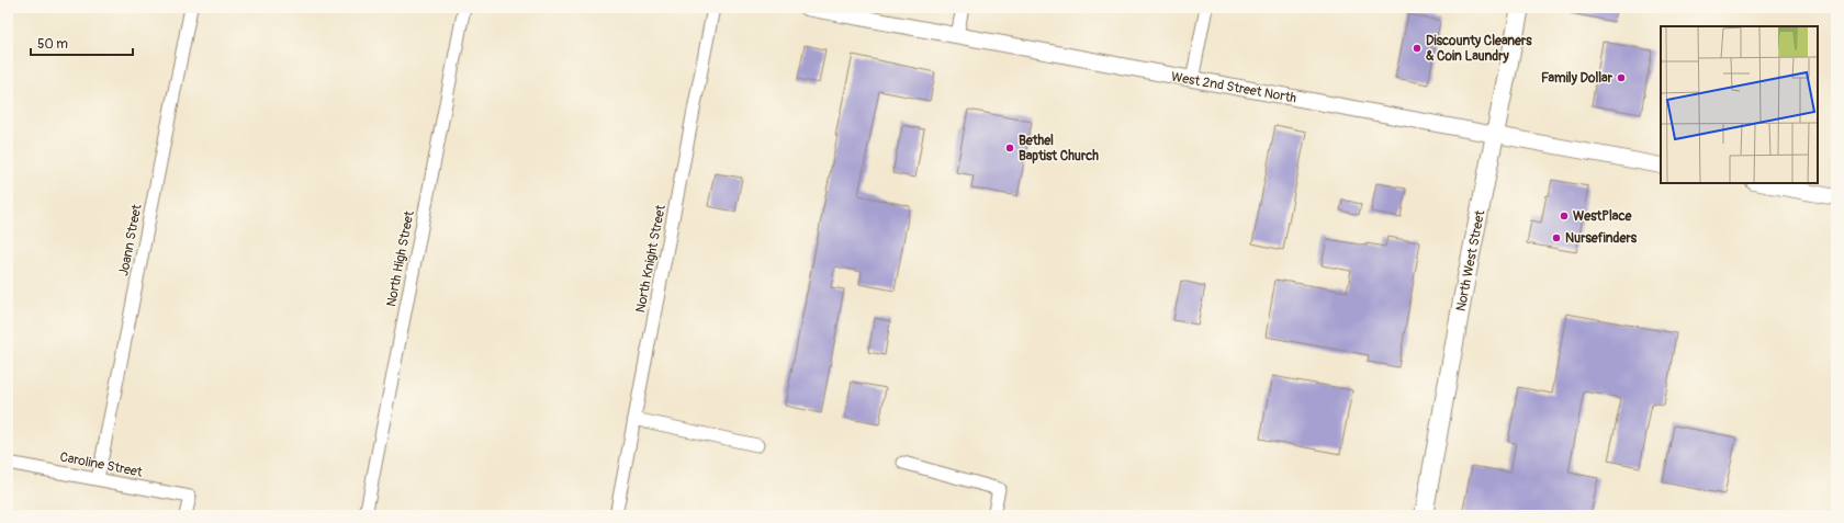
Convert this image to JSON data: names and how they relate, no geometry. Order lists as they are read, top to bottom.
{
  "streets": {
    "main road": ["North West Street"],
    "street": [
      "West 2nd Street North",
      "Joann Street",
      "North High Street",
      "North Knight Street",
      "Caroline Street"
    ]
  },
  "crossings": [
    ["West 2nd Street North", "North West Street"],
    ["Joann Street", "Caroline Street"]
  ],
  "places": [
    "Discounty Cleaners & Coin Laundry",
    "Family Dollar",
    "Bethel Baptist Church",
    "WestPlace",
    "Nursefinders"
  ],
  "scale_bar": "50 m"
}
